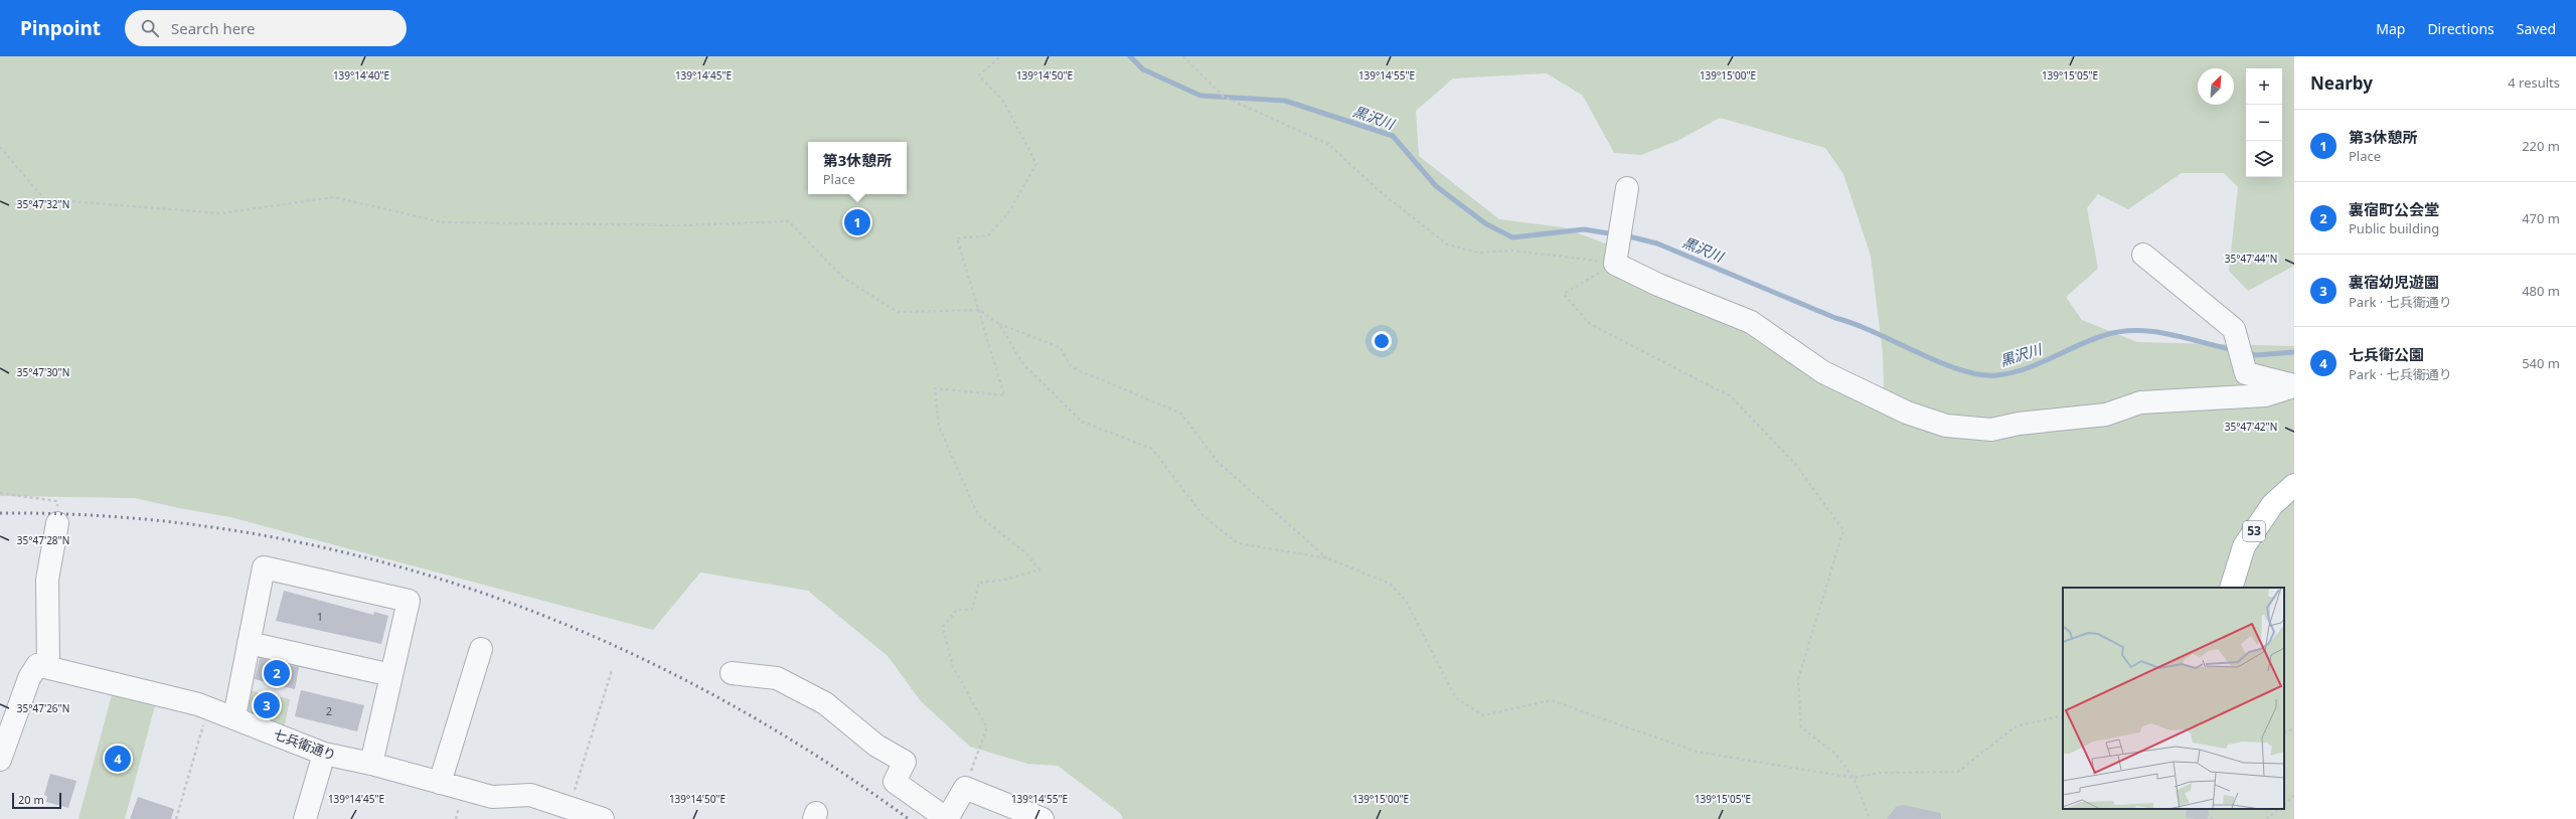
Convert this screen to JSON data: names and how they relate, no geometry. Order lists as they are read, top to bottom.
{
  "streets": {
    "main road": ["53"],
    "street": ["七兵衛通り"]
  },
  "water": ["黒沢川"],
  "house_numbers": ["1", "2"],
  "scale_bar": "20 m",
  "north": "top right",
  "page": {
    "header": "Pinpoint",
    "search": "Search here",
    "nav": ["Map", "Directions", "Saved"],
    "heading": ["Nearby", "4 results"],
    "map_buttons": ["+", "−"],
    "list": [
      {
        "mark": "1",
        "name": "第3休憩所",
        "note": "Place",
        "value": "220 m"
      },
      {
        "mark": "2",
        "name": "裏宿町公会堂",
        "note": "Public building",
        "value": "470 m"
      },
      {
        "mark": "3",
        "name": "裏宿幼児遊園",
        "note": "Park · 七兵衛通り",
        "value": "480 m"
      },
      {
        "mark": "4",
        "name": "七兵衛公園",
        "note": "Park · 七兵衛通り",
        "value": "540 m"
      }
    ],
    "popup": ["第3休憩所", "Place"],
    "pins": [
      "1",
      "2",
      "3",
      "4"
    ],
    "scale": "20 m"
  },
  "coordinates": [
    "139°14'40\"E",
    "139°14'45\"E",
    "139°14'50\"E",
    "139°14'55\"E",
    "139°15'00\"E",
    "139°15'05\"E",
    "35°47'32\"N",
    "35°47'44\"N",
    "35°47'30\"N",
    "35°47'42\"N",
    "35°47'28\"N",
    "35°47'26\"N"
  ]
}
